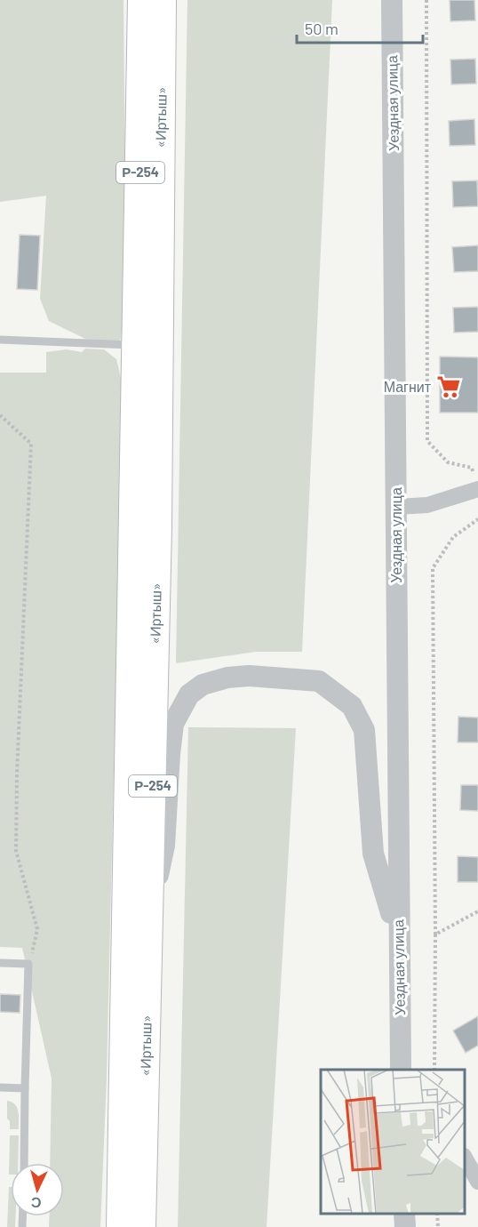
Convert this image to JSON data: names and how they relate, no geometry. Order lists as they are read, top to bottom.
{
  "streets": {
    "highway": ["«Иртыш»", "Р-254"],
    "street": ["Уездная улица"]
  },
  "places": {
    "supermarket": ["Магнит"]
  },
  "scale_bar": "50 m",
  "north": "bottom"
}
